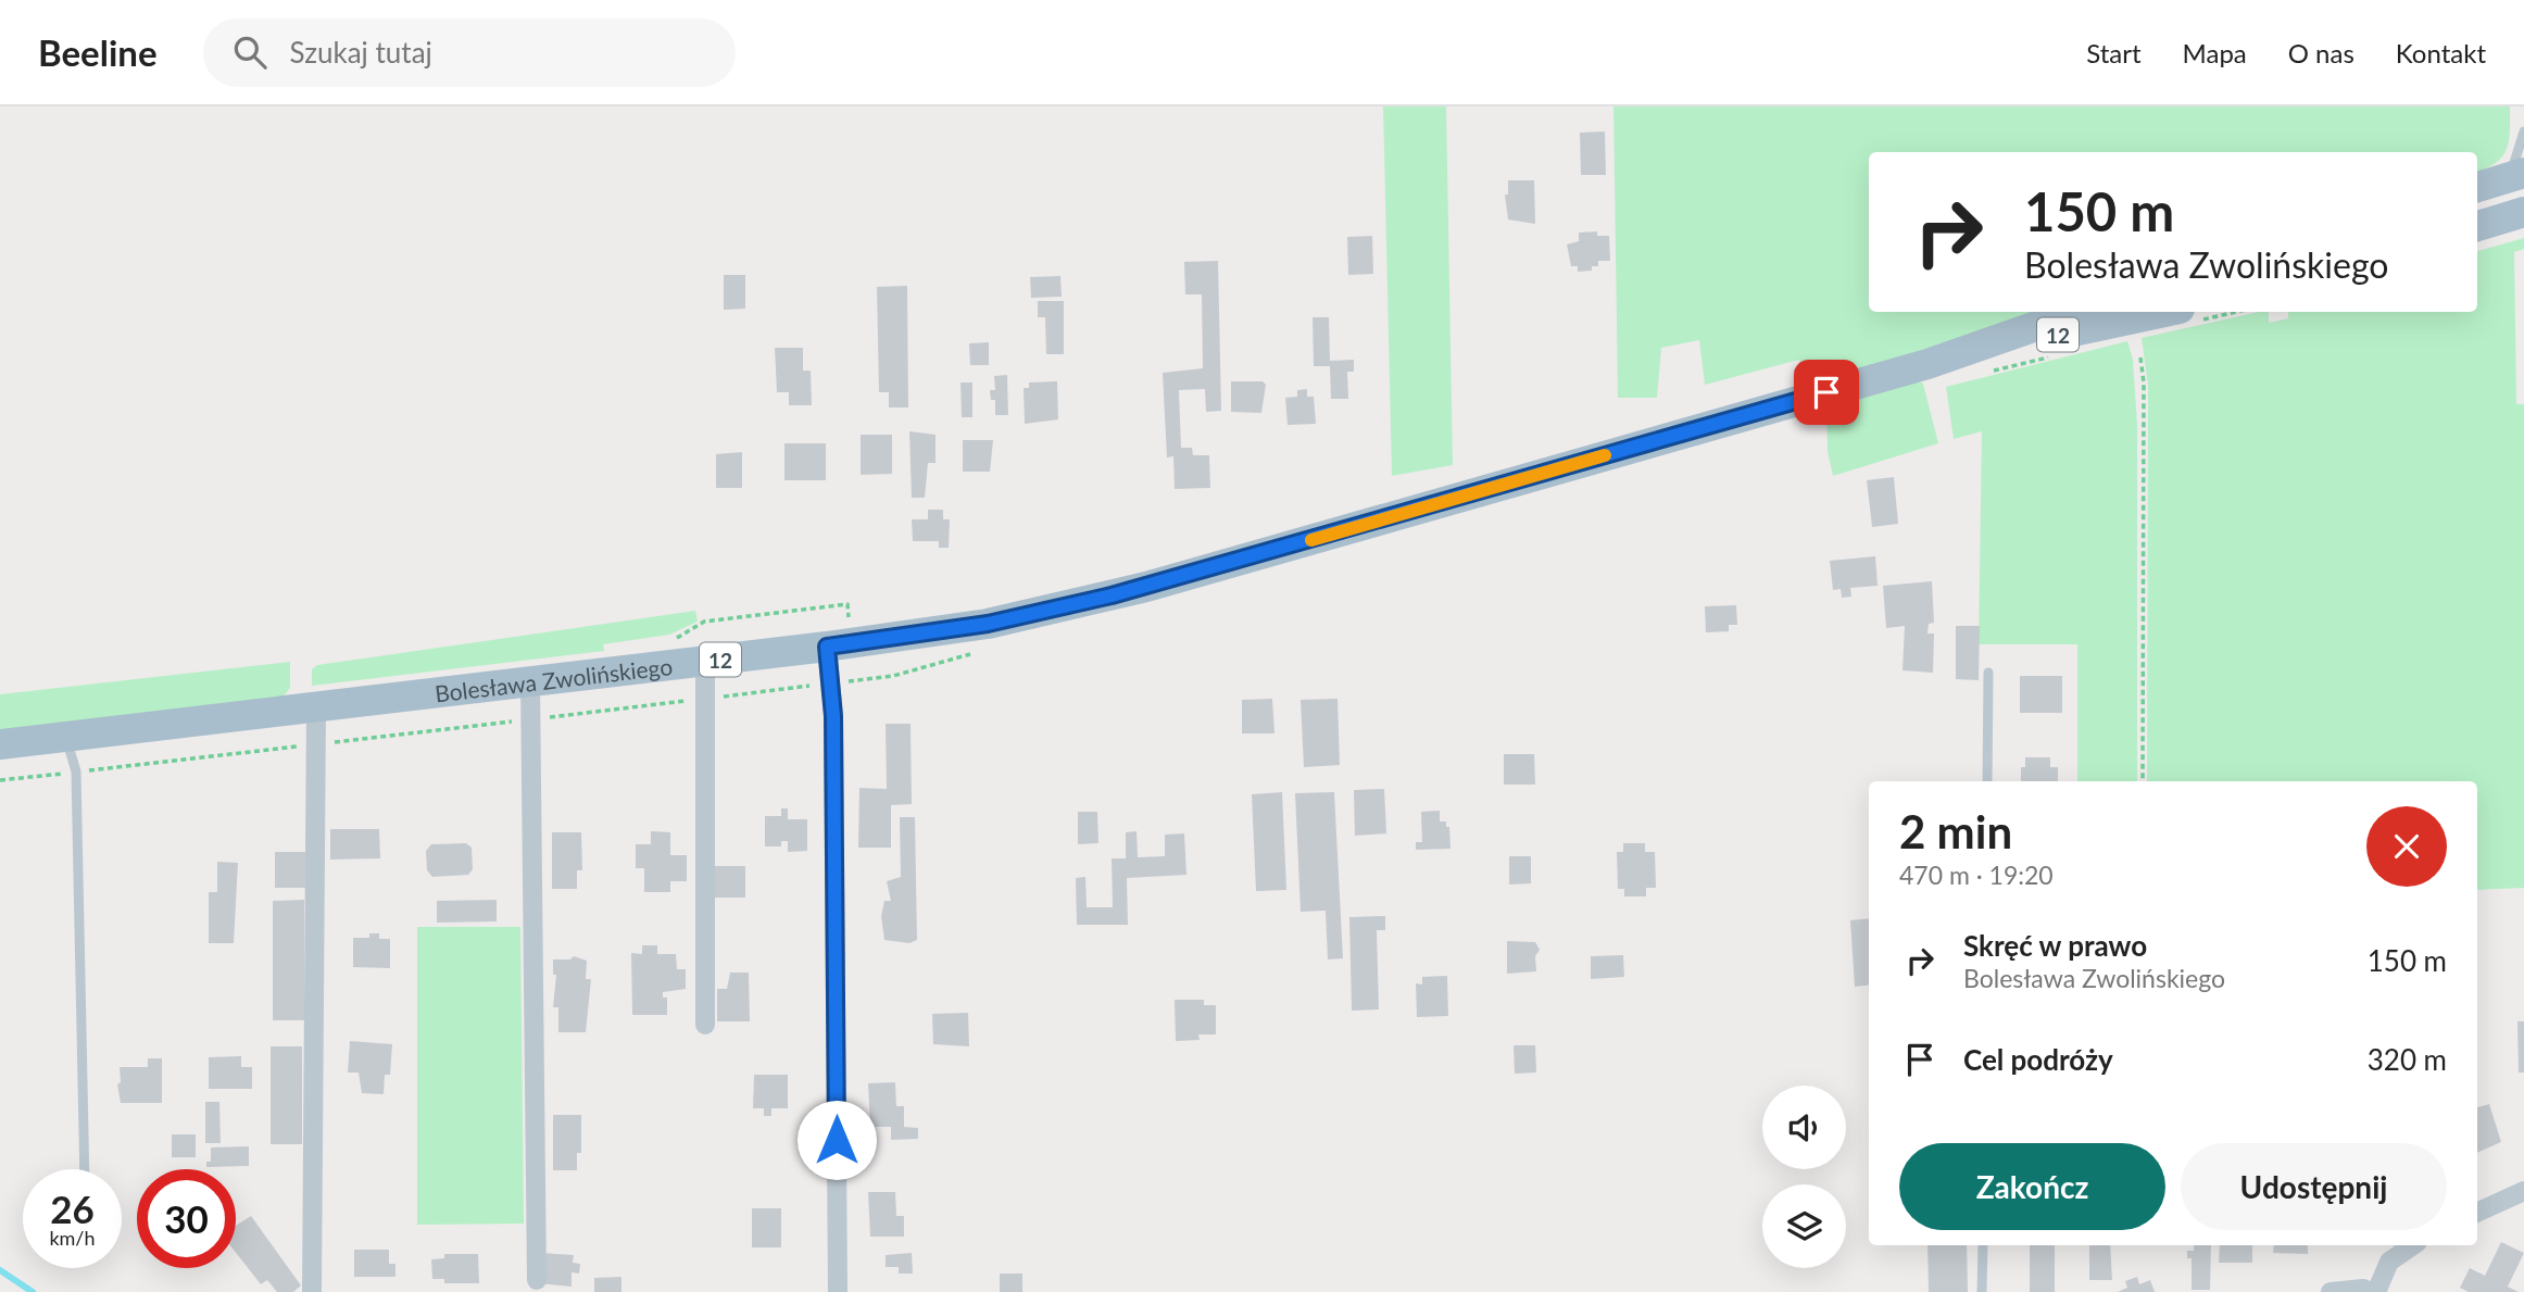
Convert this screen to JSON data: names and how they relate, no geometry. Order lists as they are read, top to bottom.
{
  "streets": {
    "main road": ["12", "Bolesława Zwolińskiego"]
  },
  "page": {
    "header": "Beeline",
    "search": "Szukaj tutaj",
    "nav": [
      "Start",
      "Mapa",
      "O nas",
      "Kontakt"
    ],
    "turn": ["150 m", "Bolesława Zwolińskiego"],
    "heading": ["2 min", "470 m · 19:20"],
    "list": [
      {
        "name": "Skręć w prawo",
        "note": "Bolesława Zwolińskiego",
        "value": "150 m"
      },
      {
        "name": "Cel podróży",
        "value": "320 m"
      }
    ],
    "buttons": ["Zakończ", "Udostępnij"],
    "speed": "26 km/h",
    "limit": "30"
  }
}
